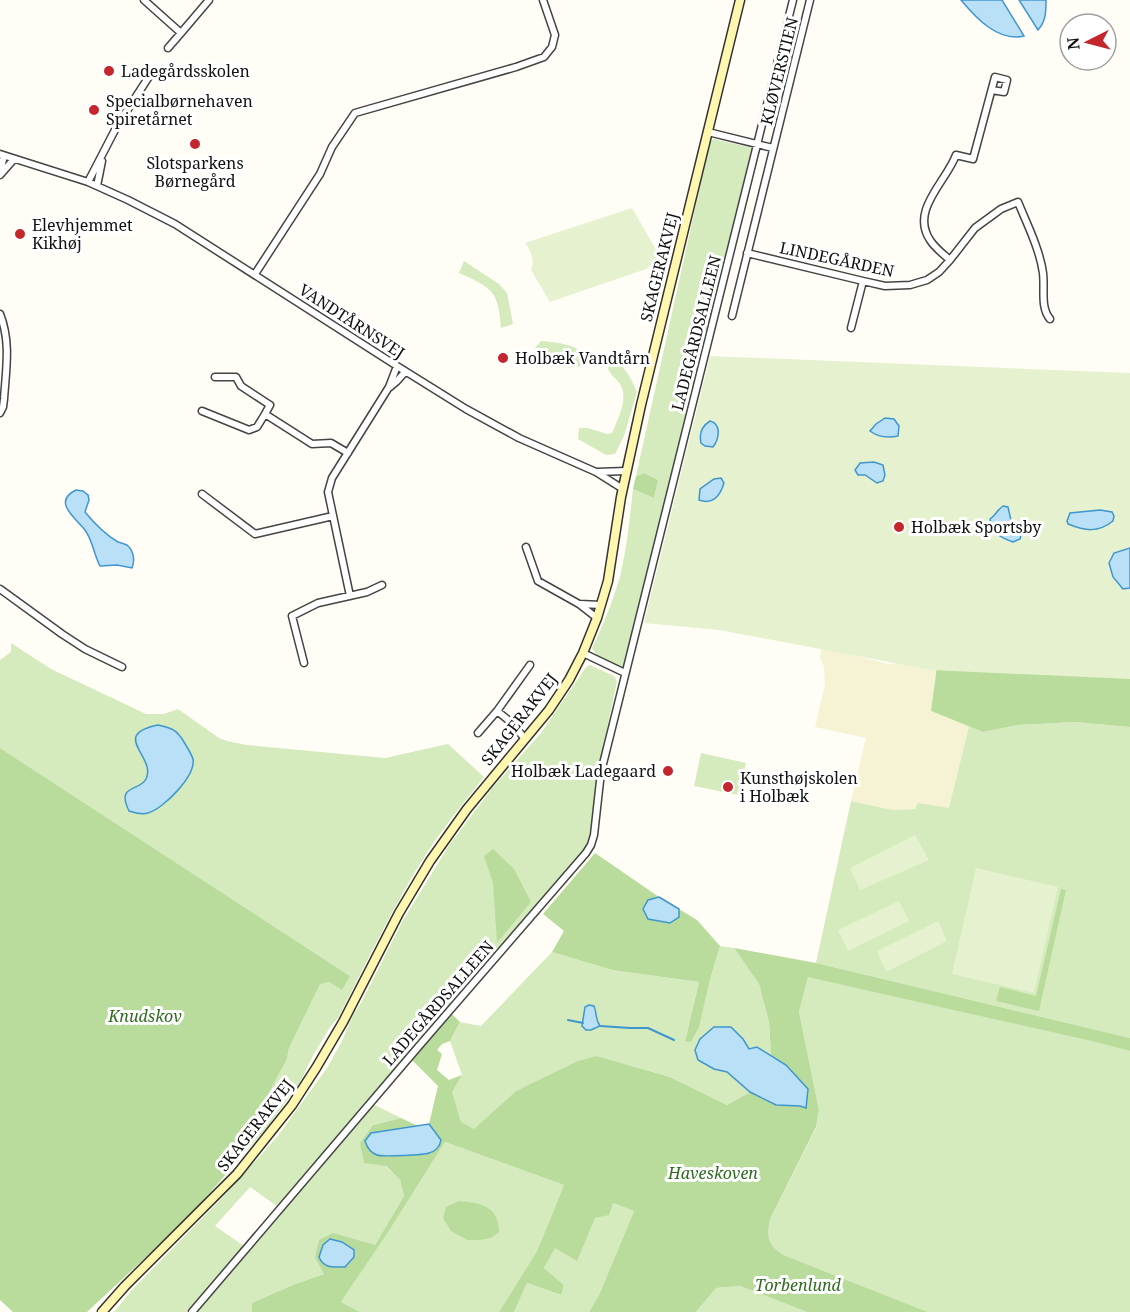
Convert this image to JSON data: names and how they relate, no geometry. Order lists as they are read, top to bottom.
{
  "streets": {
    "street": [
      "KLØVERSTIEN",
      "LINDEGÅRDEN",
      "SKAGERAKVEJ",
      "VANDTÅRNSVEJ",
      "LADEGÅRDSALLEEN"
    ]
  },
  "crossings": [
    ["KLØVERSTIEN", "LINDEGÅRDEN"],
    ["KLØVERSTIEN", "SKAGERAKVEJ"],
    ["KLØVERSTIEN", "LADEGÅRDSALLEEN"],
    ["SKAGERAKVEJ", "VANDTÅRNSVEJ"]
  ],
  "parks": ["Knudskov", "Haveskoven", "Torbenlund"],
  "places": [
    "Ladegårdsskolen",
    "Specialbørnehaven Spiretårnet",
    "Slotsparkens Børnegård",
    "Elevhjemmet Kikhøj",
    "Holbæk Vandtårn",
    "Holbæk Sportsby",
    "Holbæk Ladegaard",
    "Kunsthøjskolen i Holbæk"
  ],
  "north": "left"
}
